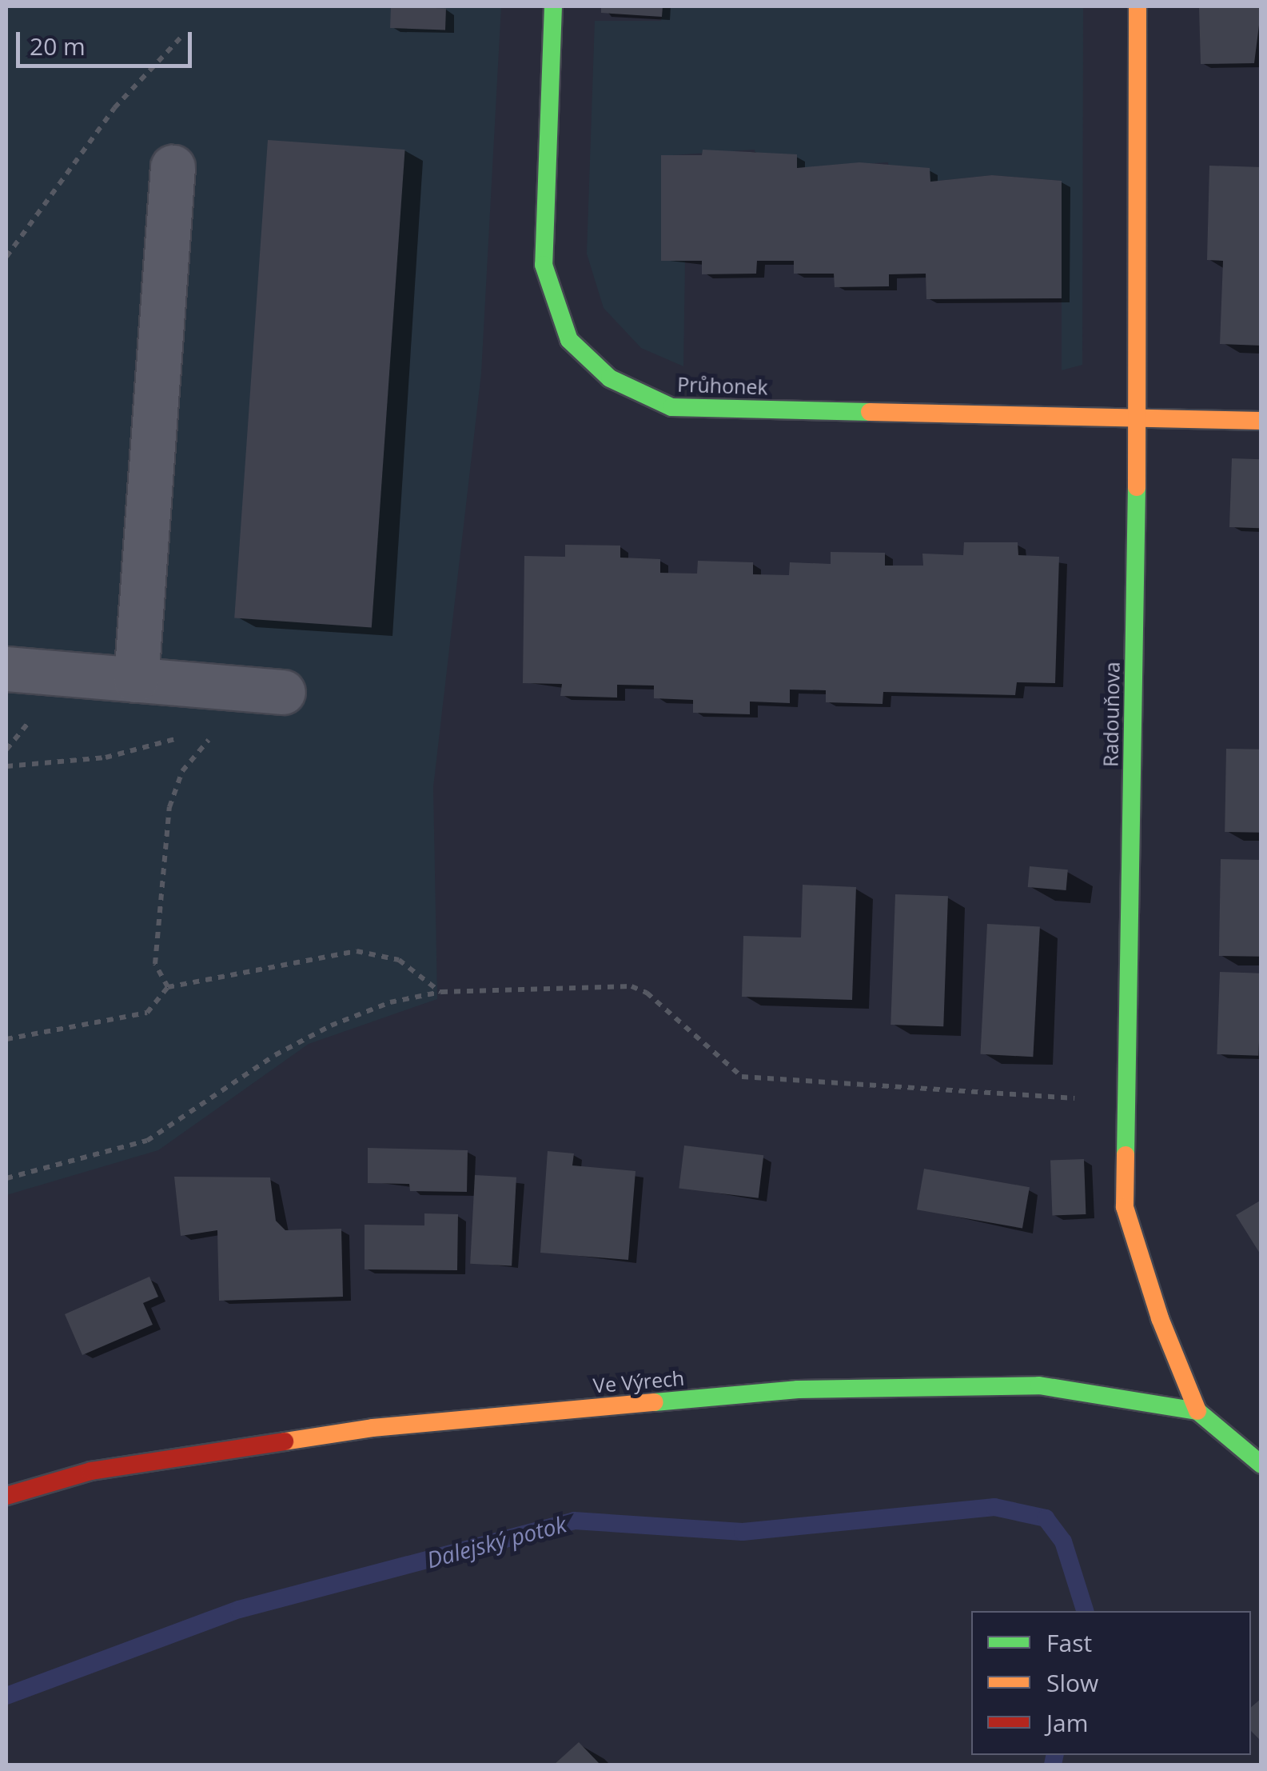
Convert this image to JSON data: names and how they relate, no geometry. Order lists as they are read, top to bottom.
{
  "streets": {
    "street": ["Průhonek", "Radouňova", "Ve Výrech"]
  },
  "crossings": [
    ["Průhonek", "Radouňova"],
    ["Radouňova", "Ve Výrech"]
  ],
  "water": ["Dalejský potok"],
  "legend": ["Fast", "Slow", "Jam"],
  "scale_bar": "20 m"
}
